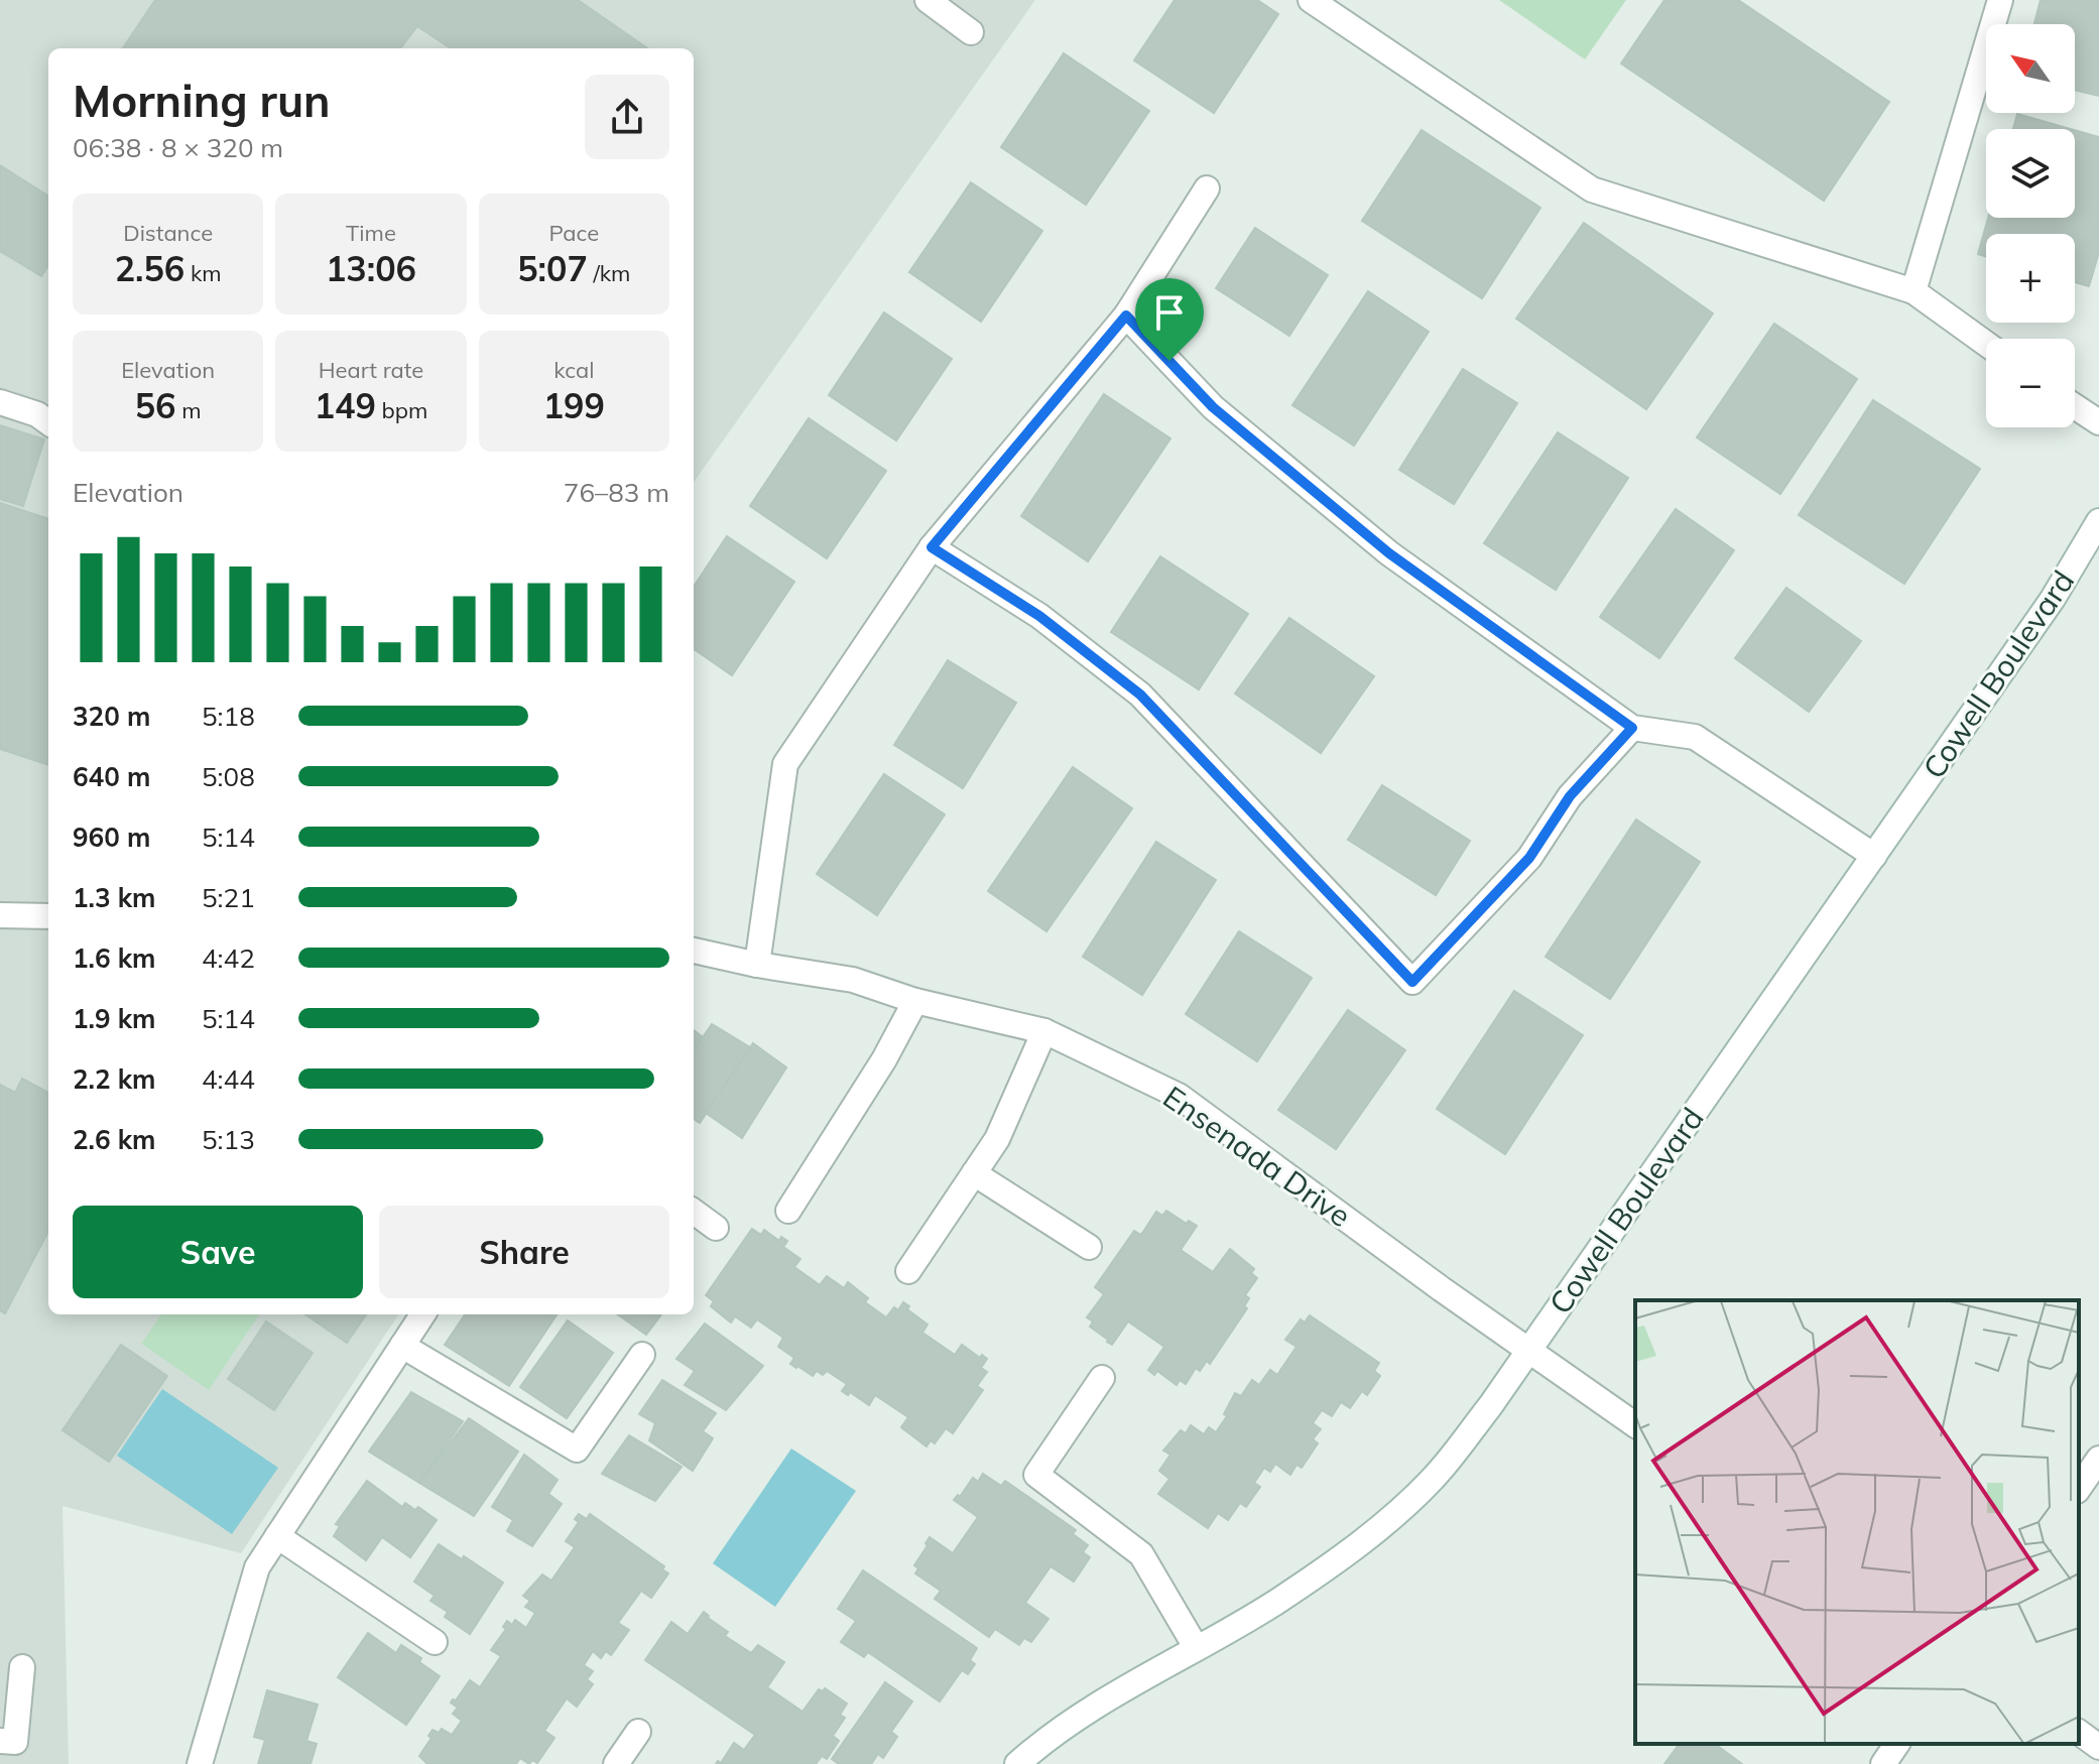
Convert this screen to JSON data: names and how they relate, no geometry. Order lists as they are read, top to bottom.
{
  "streets": {
    "street": ["Cowell Boulevard", "Ensenada Drive"]
  },
  "crossings": [
    ["Cowell Boulevard", "Ensenada Drive"]
  ],
  "north": "top left",
  "page": {
    "map_buttons": ["+", "−"],
    "heading": ["Morning run", "06:38 · 8 × 320 m"],
    "stats": [
      ["Distance", "2.56 km"],
      ["Time", "13:06"],
      ["Pace", "5:07 /km"],
      ["Elevation", "56 m"],
      ["Heart rate", "149 bpm"],
      ["kcal", "199"]
    ],
    "chart": ["Elevation", "76–83 m"],
    "list": [
      {
        "name": "320 m",
        "note": "5:18"
      },
      {
        "name": "640 m",
        "note": "5:08"
      },
      {
        "name": "960 m",
        "note": "5:14"
      },
      {
        "name": "1.3 km",
        "note": "5:21"
      },
      {
        "name": "1.6 km",
        "note": "4:42"
      },
      {
        "name": "1.9 km",
        "note": "5:14"
      },
      {
        "name": "2.2 km",
        "note": "4:44"
      },
      {
        "name": "2.6 km",
        "note": "5:13"
      }
    ],
    "buttons": ["Save", "Share"]
  }
}
